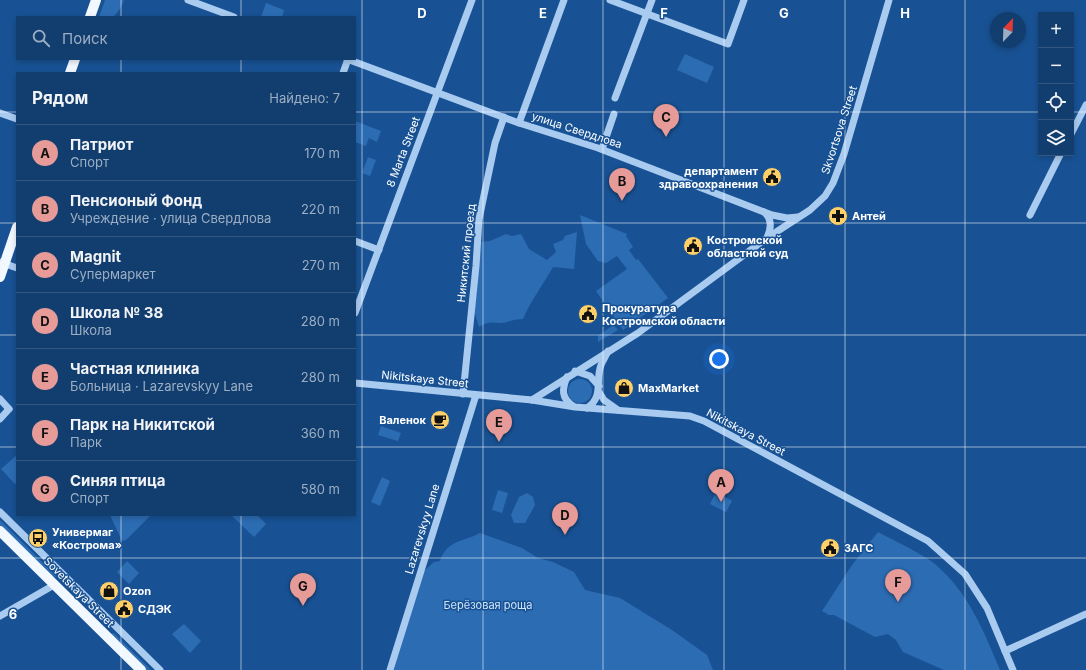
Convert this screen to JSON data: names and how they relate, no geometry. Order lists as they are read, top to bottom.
{
  "streets": {
    "main road": ["Sovetskaya Street"],
    "street": [
      "улица Свердлова",
      "Skvortsova Street",
      "8 Marta Street",
      "Никитский проезд",
      "Nikitskaya Street",
      "Lazarevskyy Lane"
    ]
  },
  "crossings": [
    ["улица Свердлова", "Skvortsova Street"],
    ["улица Свердлова", "8 Marta Street"],
    ["улица Свердлова", "Никитский проезд"],
    ["Skvortsova Street", "Nikitskaya Street"],
    ["Никитский проезд", "Nikitskaya Street"],
    ["Nikitskaya Street", "Lazarevskyy Lane"]
  ],
  "parks": ["Берёзовая роща"],
  "places": {
    "public building": [
      "департамент здравоохранения",
      "Костромской областной суд",
      "Прокуратура Костромской области",
      "ЗАГС",
      "СДЭК"
    ],
    "pharmacy": ["Антей"],
    "shop": ["MaxMarket", "Ozon"],
    "cafe": ["Валенок"],
    "bus stop": ["Универмаг «Кострома»"]
  },
  "north": "top right",
  "page": {
    "map_buttons": ["+", "−"],
    "search": "Поиск",
    "heading": ["Рядом", "Найдено: 7"],
    "pins": [
      "C",
      "B",
      "E",
      "A",
      "D",
      "F",
      "G"
    ],
    "list": [
      {
        "mark": "A",
        "name": "Патриот",
        "note": "Спорт",
        "value": "170 m"
      },
      {
        "mark": "B",
        "name": "Пенсионый Фонд",
        "note": "Учреждение · улица Свердлова",
        "value": "220 m"
      },
      {
        "mark": "C",
        "name": "Magnit",
        "note": "Супермаркет",
        "value": "270 m"
      },
      {
        "mark": "D",
        "name": "Школа № 38",
        "note": "Школа",
        "value": "280 m"
      },
      {
        "mark": "E",
        "name": "Частная клиника",
        "note": "Больница · Lazarevskyy Lane",
        "value": "280 m"
      },
      {
        "mark": "F",
        "name": "Парк на Никитской",
        "note": "Парк",
        "value": "360 m"
      },
      {
        "mark": "G",
        "name": "Синяя птица",
        "note": "Спорт",
        "value": "580 m"
      }
    ]
  },
  "grid": {
    "columns": [
      "D",
      "E",
      "F",
      "G",
      "H"
    ],
    "rows": ["6"]
  }
}
